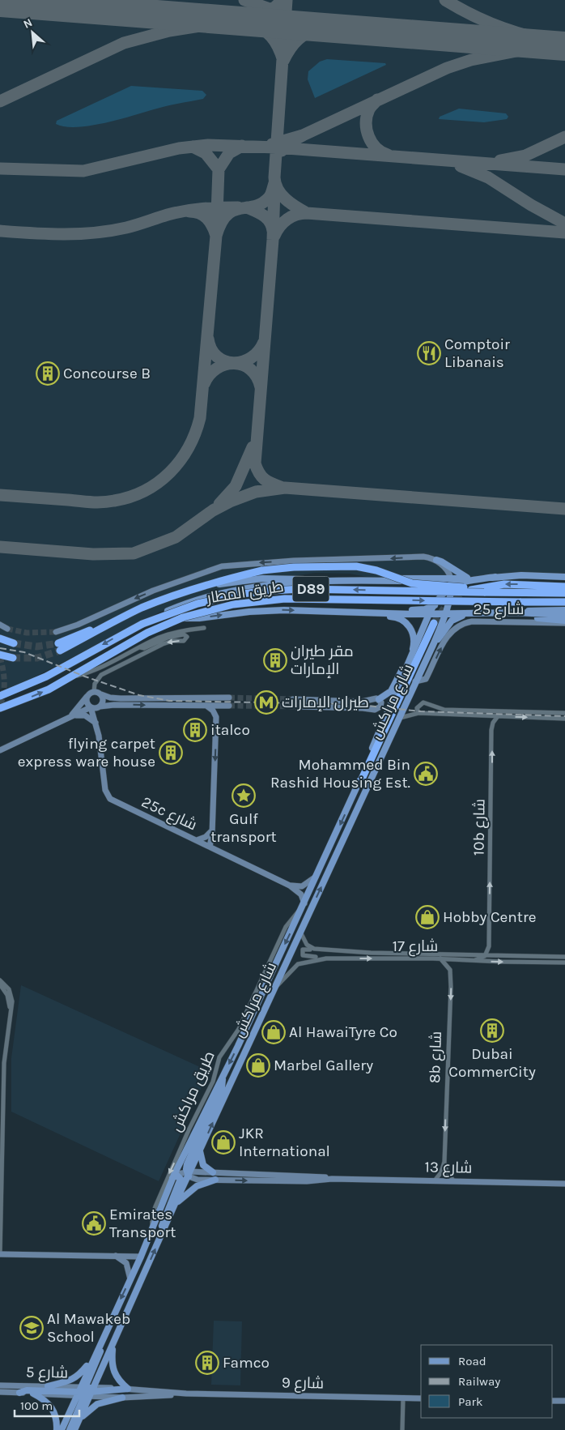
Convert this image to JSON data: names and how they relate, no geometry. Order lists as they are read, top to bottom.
{
  "streets": {
    "highway": ["D89", "طريق المطار"],
    "main road": ["شارع مراكش"],
    "street": [
      "شارع 25",
      "25c شارع",
      "10b شارع",
      "شارع 17",
      "8b شارع",
      "طريق مراكش",
      "شارع 13",
      "شارع 5",
      "شارع 9"
    ]
  },
  "crossings": [
    ["شارع 25", "شارع مراكش"],
    ["شارع مراكش", "25c شارع"],
    ["شارع مراكش", "شارع 17"],
    ["شارع مراكش", "طريق مراكش"],
    ["شارع مراكش", "شارع 13"],
    ["شارع مراكش", "شارع 5"],
    ["شارع مراكش", "شارع 9"],
    ["25c شارع", "طريق مراكش"],
    ["10b شارع", "شارع 17"],
    ["شارع 17", "8b شارع"],
    ["8b شارع", "شارع 13"],
    ["شارع 5", "شارع 9"]
  ],
  "one_way": [
    "شارع 25",
    "10b شارع",
    "8b شارع",
    "طريق مراكش"
  ],
  "places": {
    "restaurant": ["Comptoir Libanais"],
    "building": [
      "Concourse B",
      "مقر طيران الإمارات",
      "italco",
      "flying carpet express ware house",
      "Dubai CommerCity",
      "Famco"
    ],
    "metro station": ["طيران الإمارات"],
    "public building": ["Mohammed Bin Rashid Housing Est.", "Emirates Transport"],
    "place": ["Gulf transport"],
    "shop": [
      "Hobby Centre",
      "Al HawaiTyre Co",
      "Marbel Gallery",
      "JKR International"
    ],
    "school or university": ["Al Mawakeb School"]
  },
  "legend": ["Road", "Railway", "Park"],
  "scale_bar": "100 m",
  "north": "top left"
}
